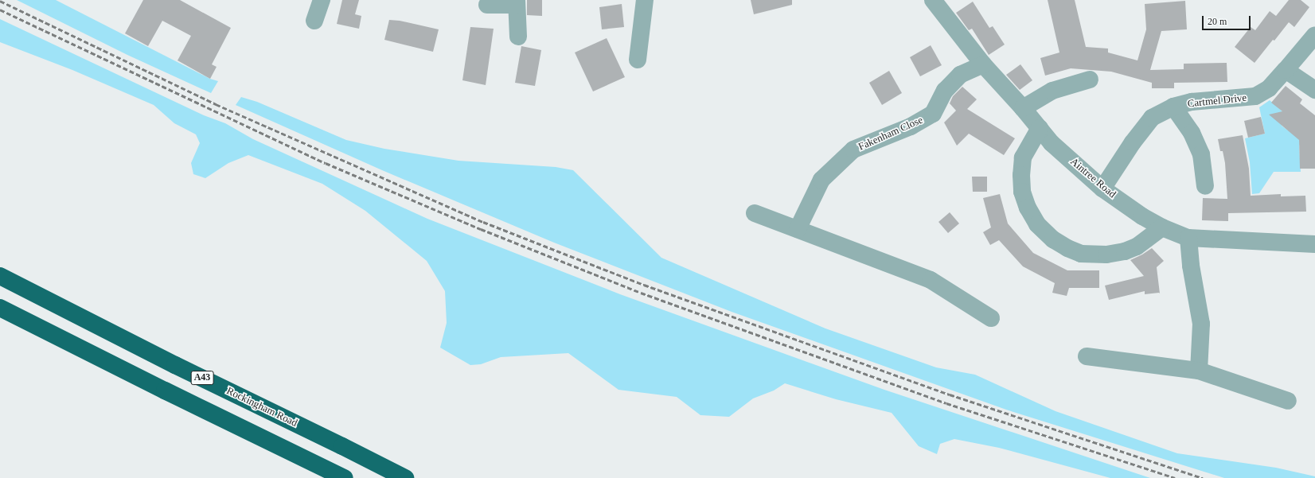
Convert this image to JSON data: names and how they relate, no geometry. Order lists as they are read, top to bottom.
{
  "streets": {
    "highway": ["A43", "Rockingham Road"],
    "street": ["Cartmel Drive", "Fakenham Close", "Aintree Road"]
  },
  "crossings": [
    ["Cartmel Drive", "Aintree Road"],
    ["Fakenham Close", "Aintree Road"]
  ],
  "scale_bar": "20 m"
}
